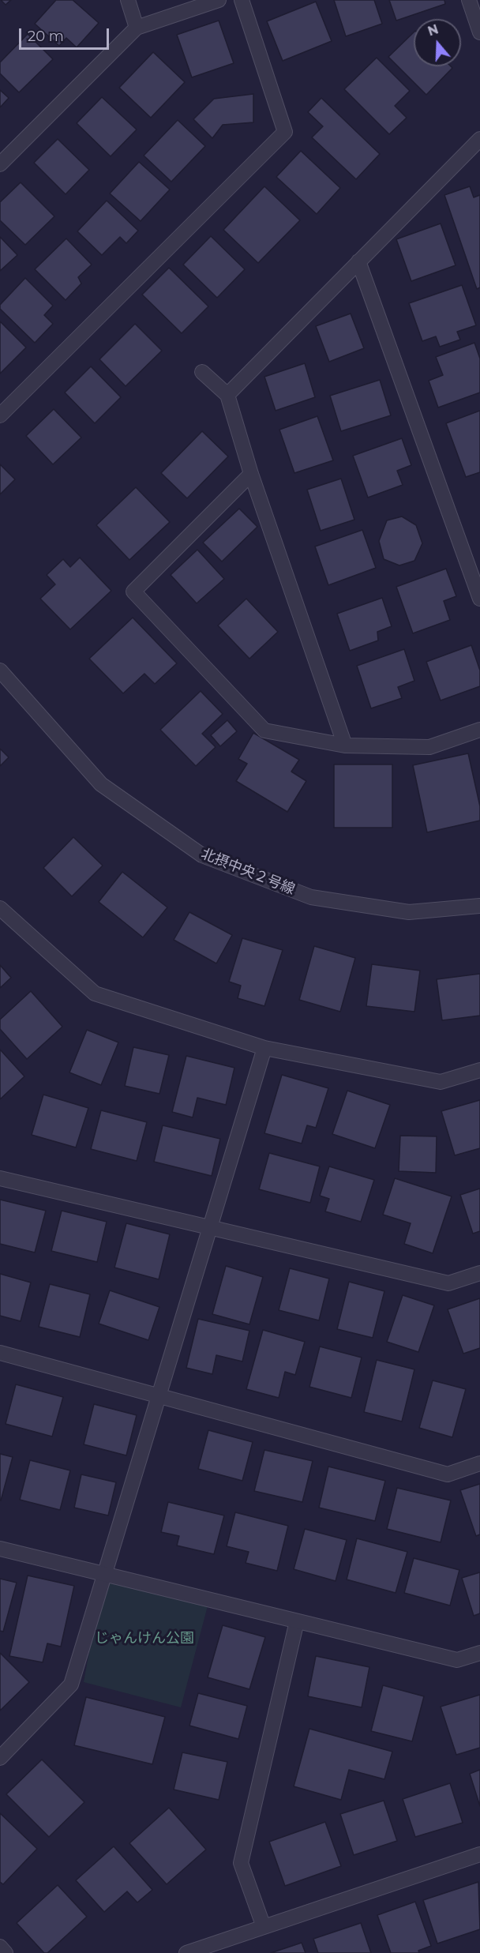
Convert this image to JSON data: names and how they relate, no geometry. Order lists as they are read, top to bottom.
{
  "streets": {
    "street": ["北摂中央２号線"]
  },
  "parks": ["じゃんけん公園"],
  "scale_bar": "20 m",
  "north": "top"
}
